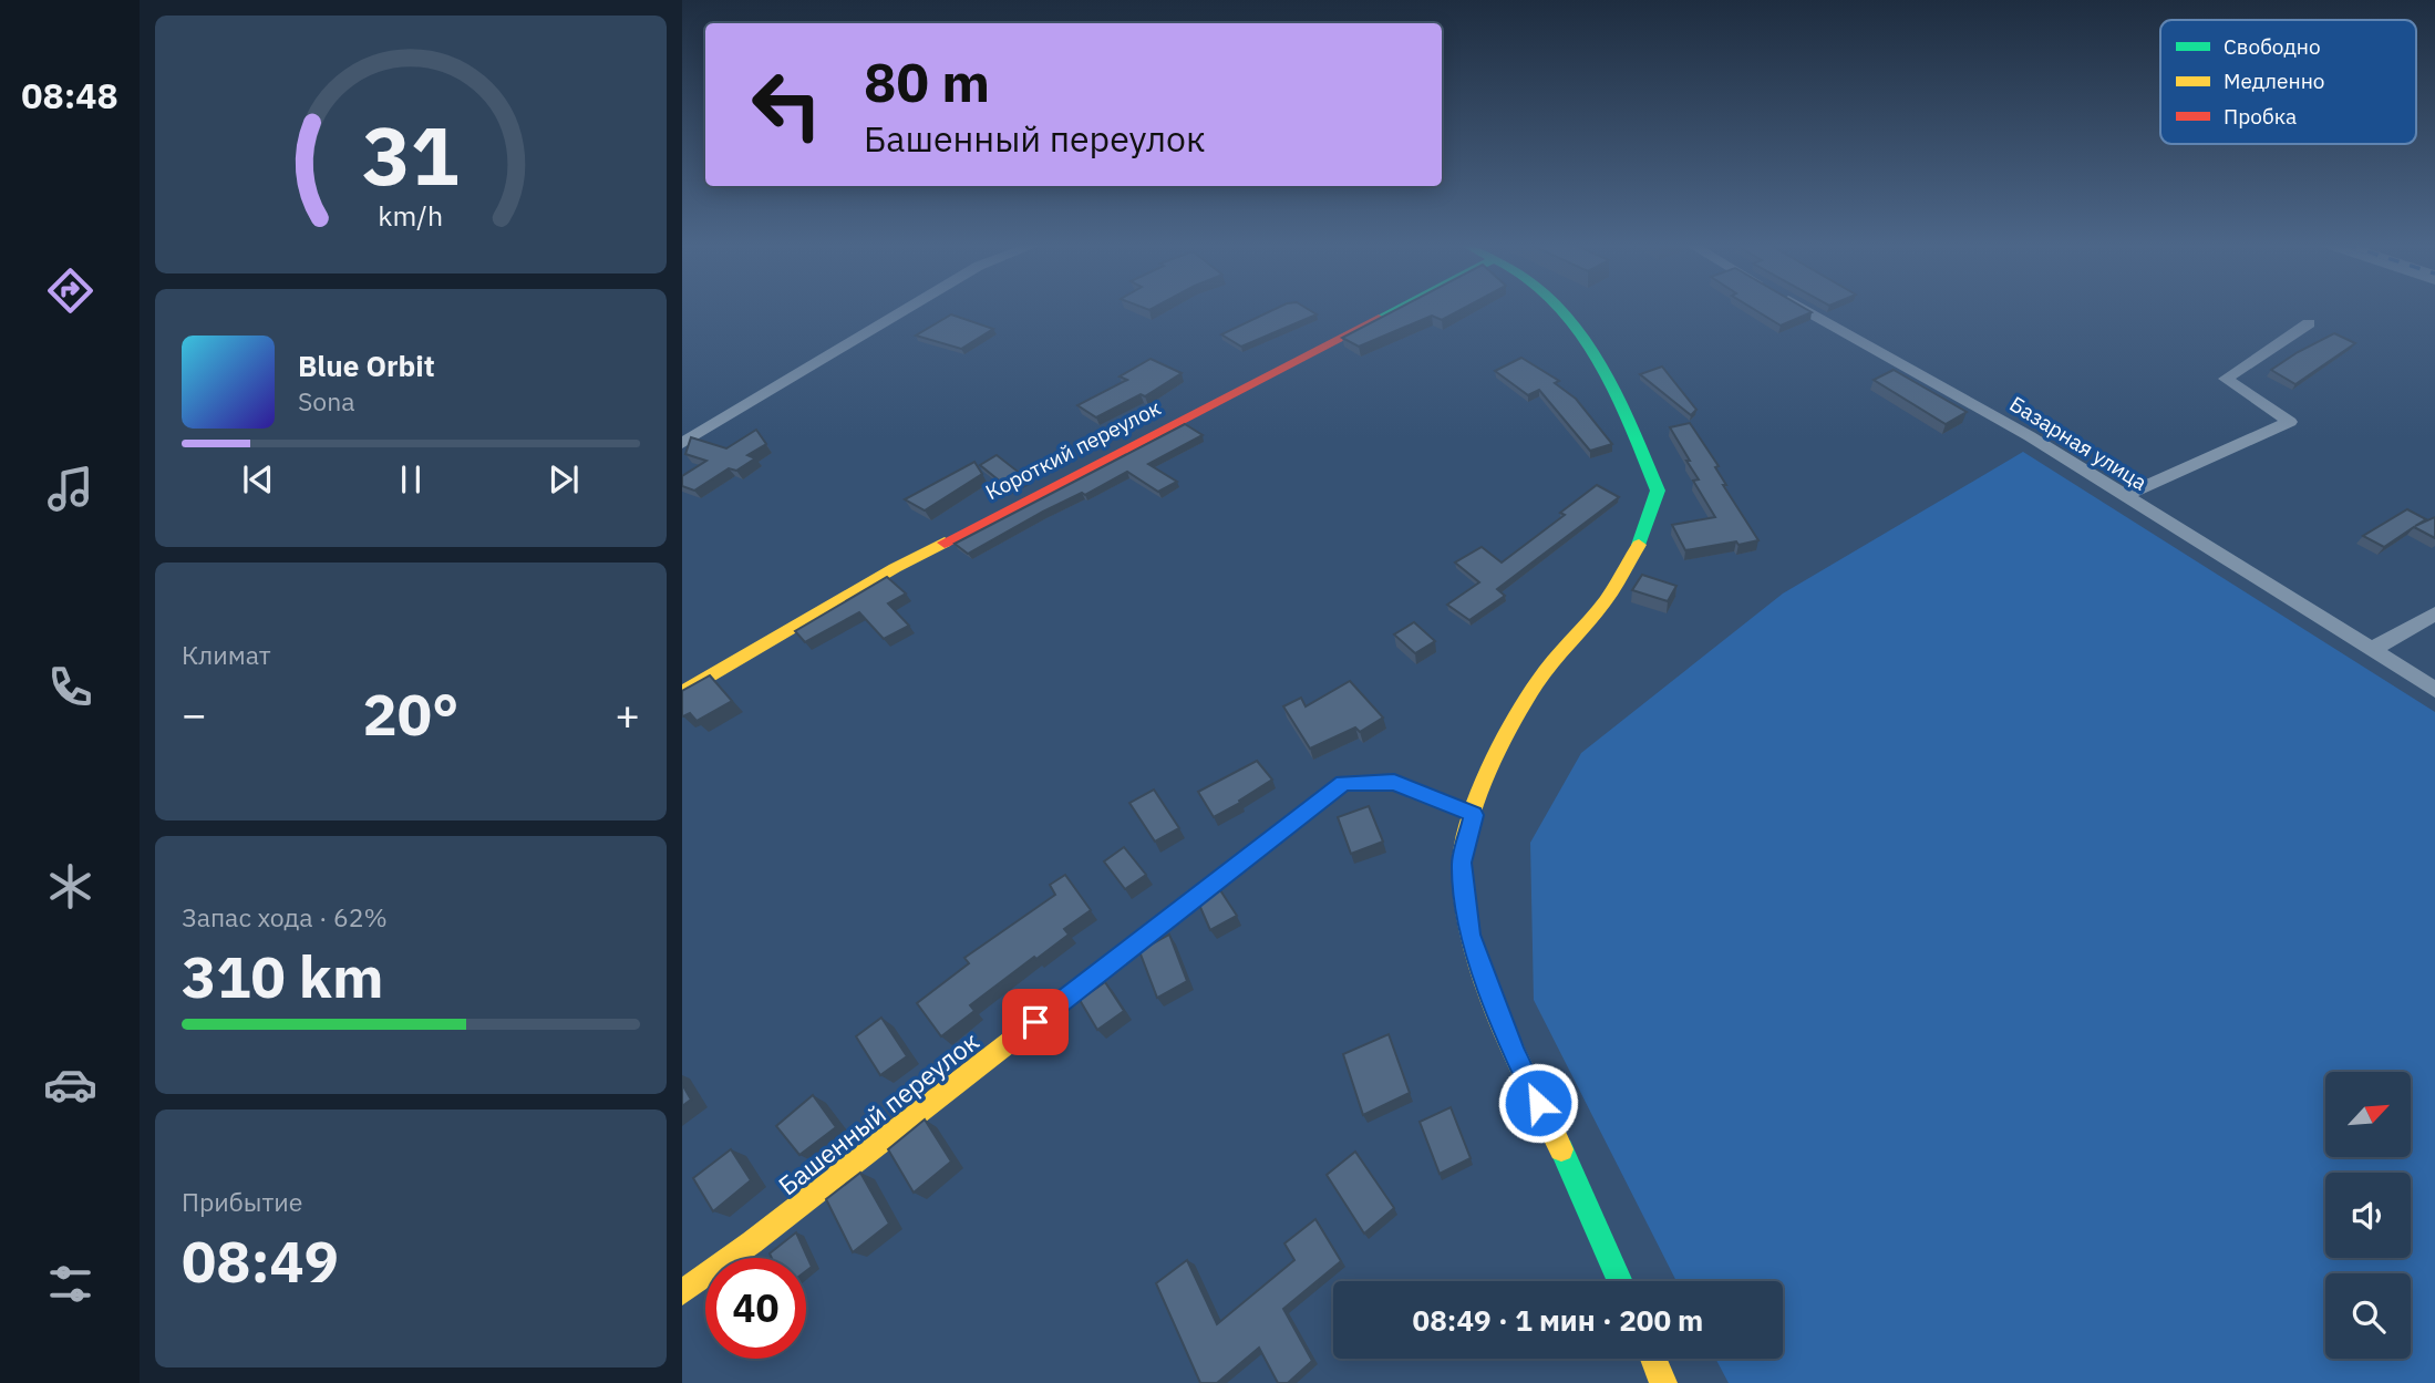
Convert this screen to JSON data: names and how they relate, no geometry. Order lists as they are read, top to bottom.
{
  "streets": {
    "street": ["Базарная улица", "Короткий переулок", "Башенный переулок"]
  },
  "legend": ["Свободно", "Медленно", "Пробка"],
  "north": "top right",
  "page": {
    "tabs": "08:48",
    "turn": ["80 m", "Башенный переулок"],
    "song": ["Blue Orbit", "Sona"],
    "tile": [
      "Климат",
      ["Запас хода · 62%", "310 km"],
      ["Прибытие", "08:49"]
    ],
    "heat": ["−", "20°", "+"],
    "limit": "40",
    "trip": "08:49 · 1 мин · 200 m",
    "gauge": ["31", "km/h"]
  }
}
